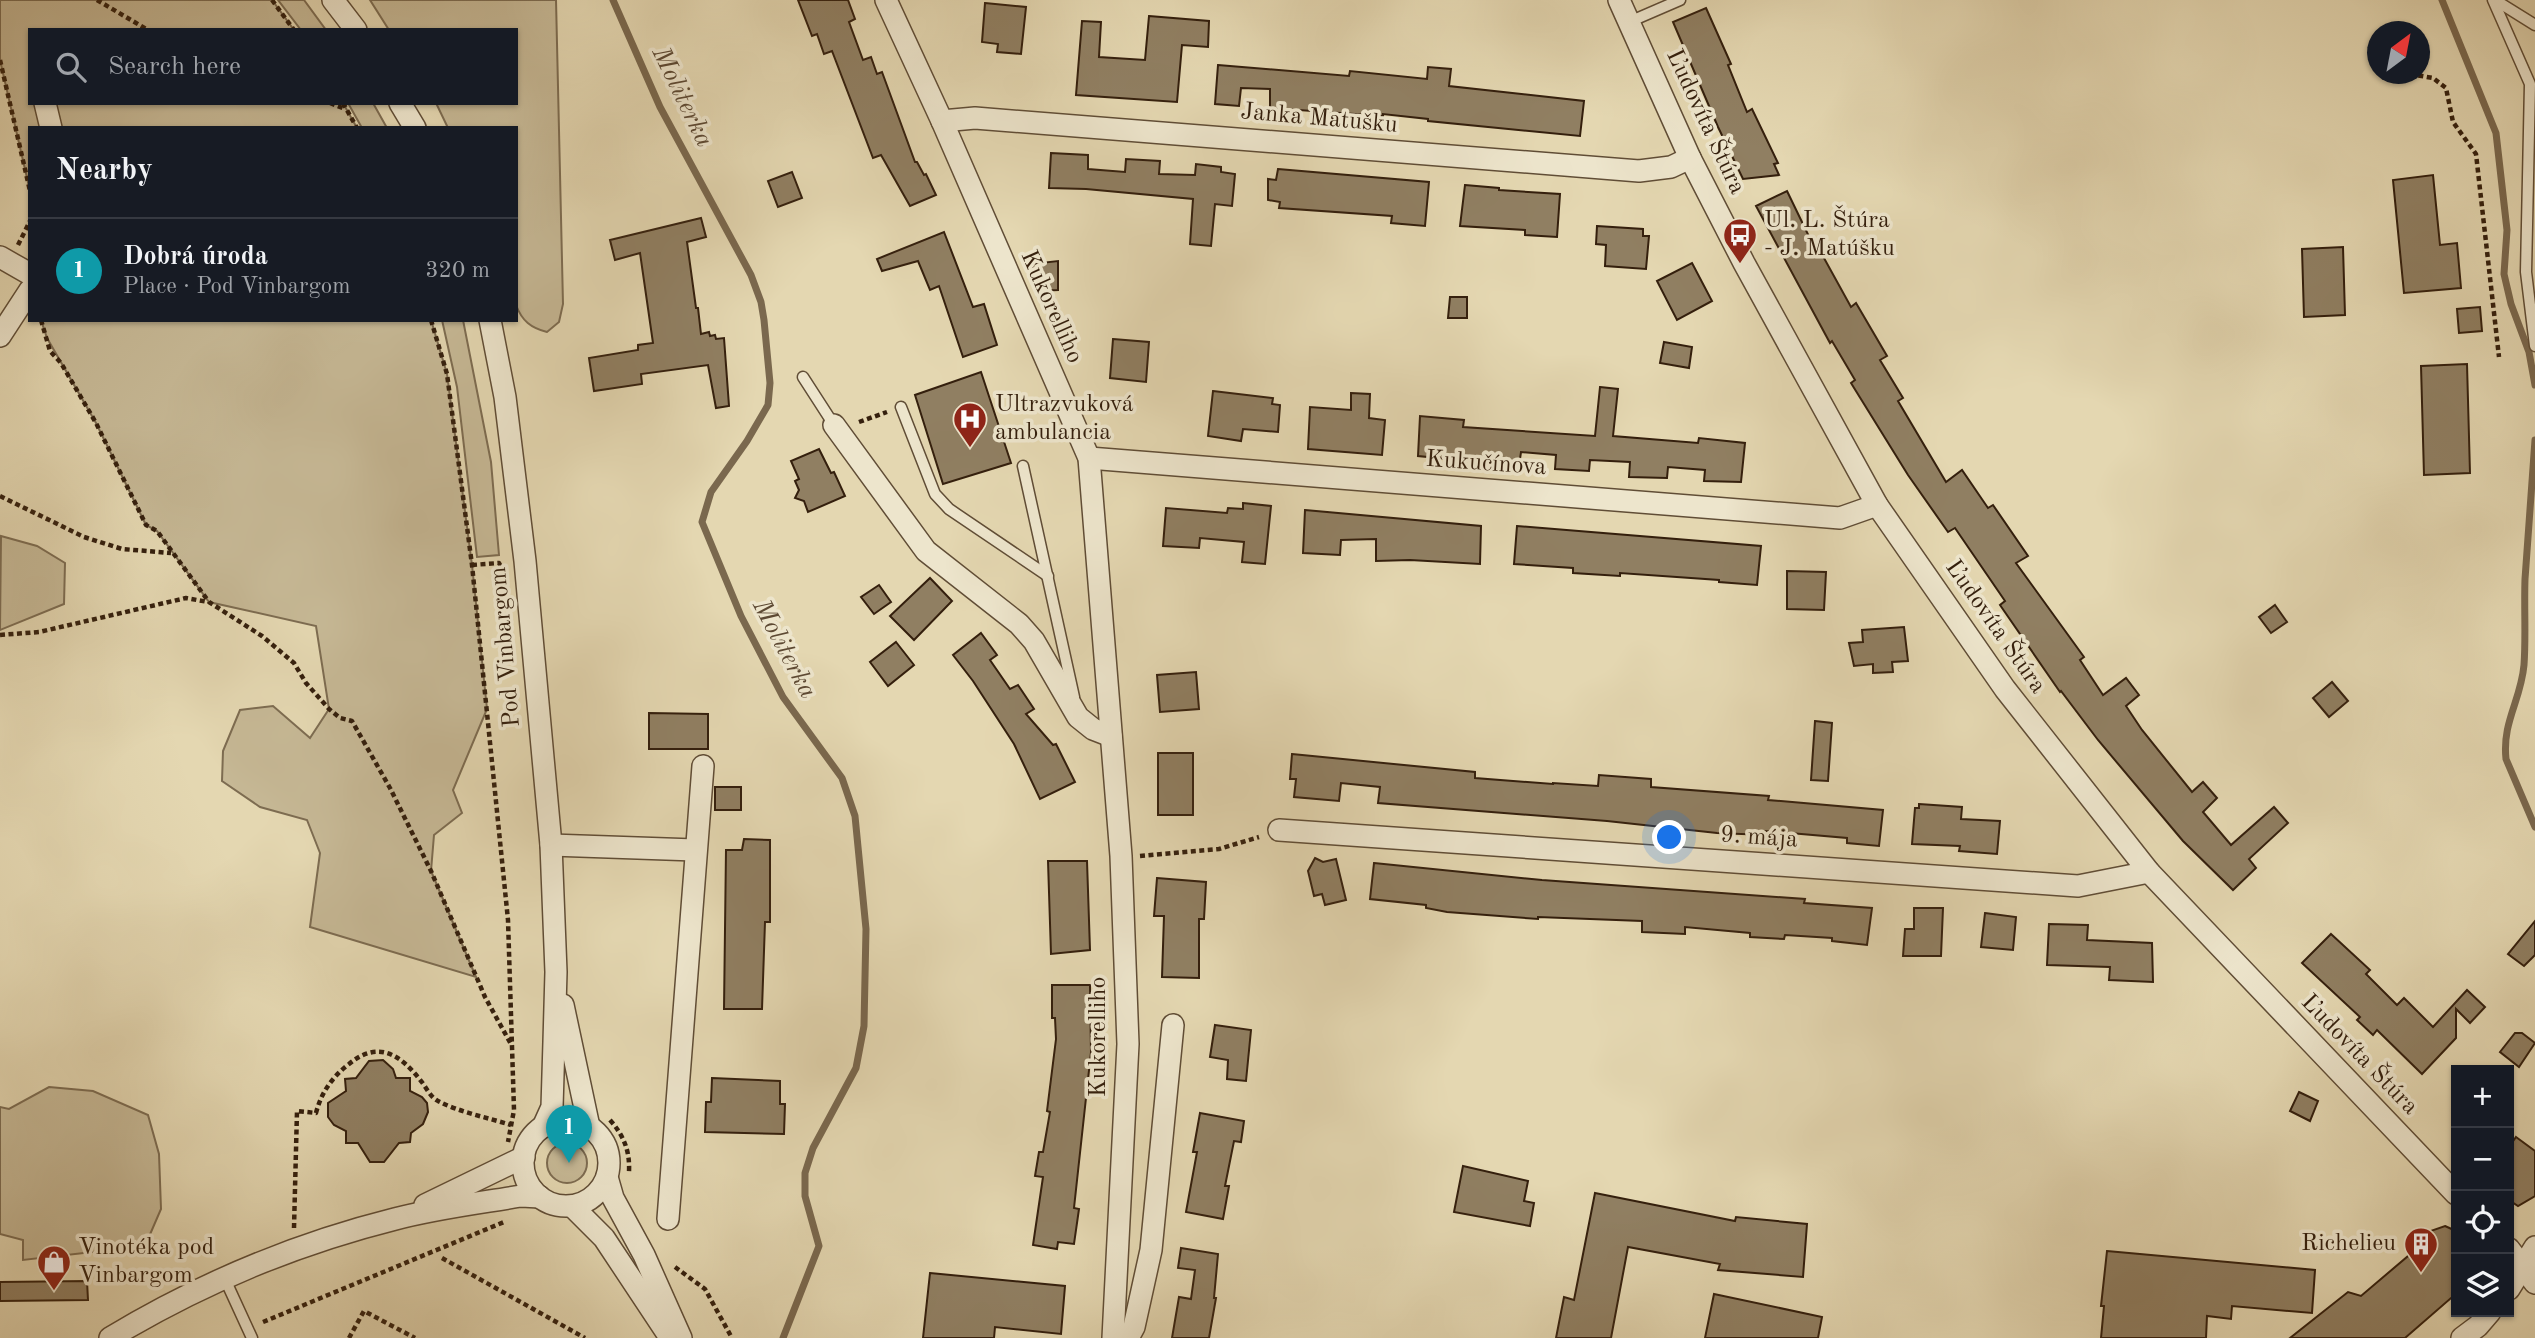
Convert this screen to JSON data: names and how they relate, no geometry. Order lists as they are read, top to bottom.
{
  "streets": {
    "street": [
      "Janka Matušku",
      "Ľudovíta Štúra",
      "Kukorelliho",
      "Kukučínova",
      "Pod Vinbargom",
      "9. mája"
    ]
  },
  "crossings": [
    ["Janka Matušku", "Ľudovíta Štúra"],
    ["Janka Matušku", "Kukorelliho"],
    ["Ľudovíta Štúra", "Kukučínova"],
    ["Ľudovíta Štúra", "9. mája"],
    ["Kukorelliho", "Kukučínova"]
  ],
  "water": ["Moliterka"],
  "places": {
    "bus stop": ["Ul. L. Štúra - J. Matúšku"],
    "hospital": ["Ultrazvuková ambulancia"],
    "building": ["Richelieu"],
    "shop": ["Vinotéka pod Vinbargom"]
  },
  "north": "top right",
  "page": {
    "search": "Search here",
    "heading": "Nearby",
    "list": [
      {
        "mark": "1",
        "name": "Dobrá úroda",
        "note": "Place · Pod Vinbargom",
        "value": "320 m"
      }
    ],
    "map_buttons": ["+", "−"],
    "pins": "1"
  }
}
